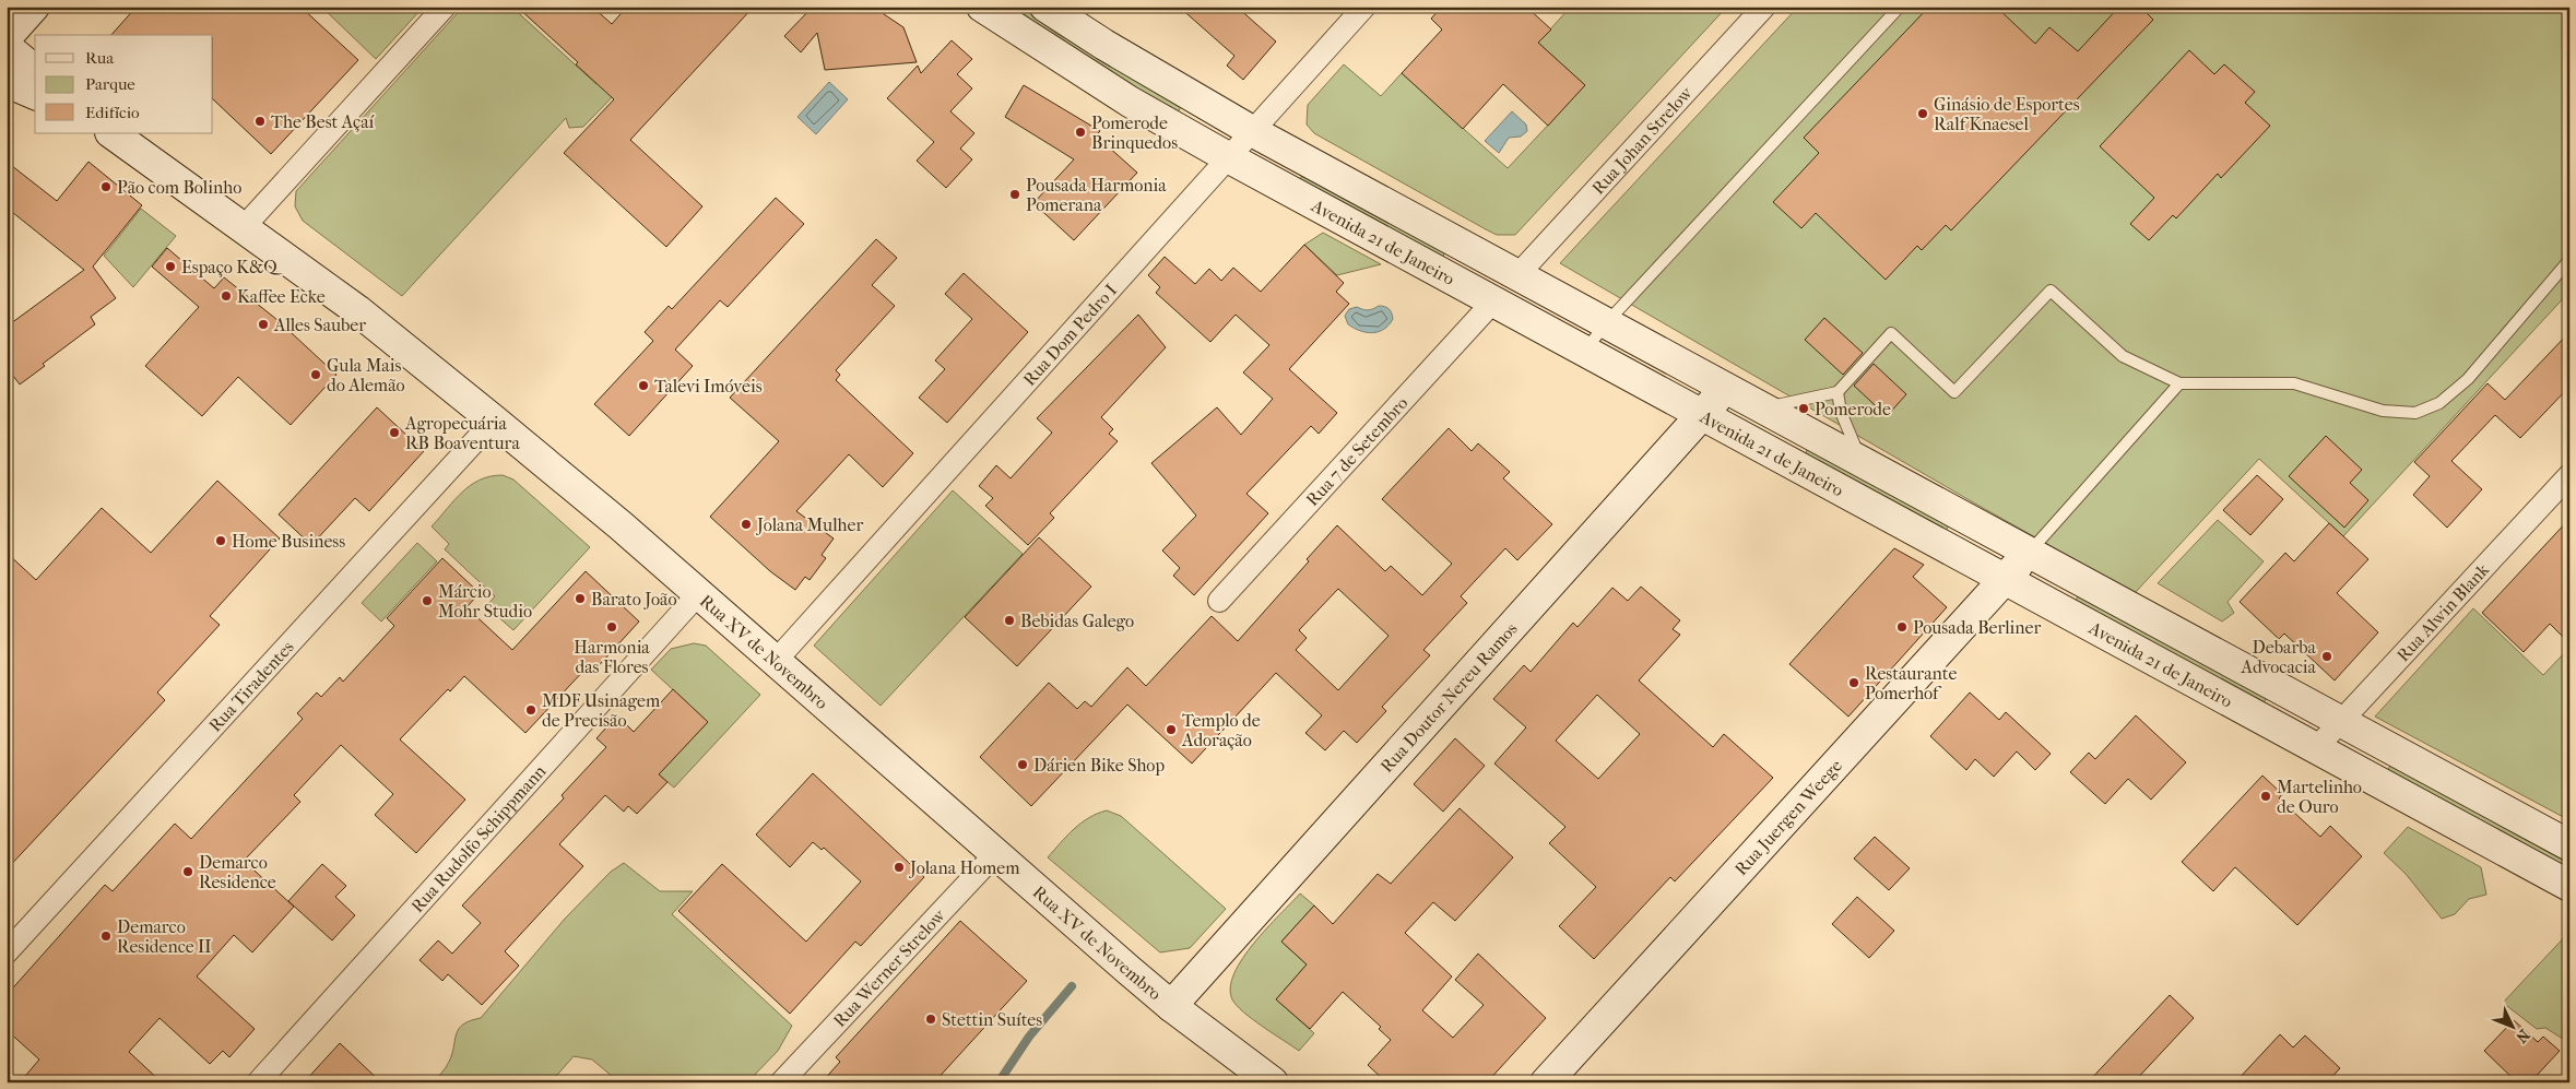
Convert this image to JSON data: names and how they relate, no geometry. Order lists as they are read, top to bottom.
{
  "streets": {
    "main road": [
      "Avenida 21 de Janeiro",
      "Rua XV de Novembro",
      "Rua Doutor Nereu Ramos",
      "Rua Juergen Weege"
    ],
    "street": [
      "Rua Johan Strelow",
      "Rua Dom Pedro I",
      "Rua 7 de Setembro",
      "Rua Alwin Blank",
      "Rua Tiradentes",
      "Rua Rudolfo Schippmann",
      "Rua Werner Strelow"
    ]
  },
  "crossings": [
    ["Rua Johan Strelow", "Avenida 21 de Janeiro"],
    ["Avenida 21 de Janeiro", "Rua Dom Pedro I"],
    ["Avenida 21 de Janeiro", "Rua 7 de Setembro"],
    ["Avenida 21 de Janeiro", "Rua Alwin Blank"],
    ["Avenida 21 de Janeiro", "Rua Doutor Nereu Ramos"],
    ["Avenida 21 de Janeiro", "Rua Juergen Weege"],
    ["Rua Dom Pedro I", "Rua XV de Novembro"],
    ["Rua XV de Novembro", "Rua Tiradentes"],
    ["Rua XV de Novembro", "Rua Doutor Nereu Ramos"],
    ["Rua XV de Novembro", "Rua Rudolfo Schippmann"],
    ["Rua XV de Novembro", "Rua Werner Strelow"]
  ],
  "places": [
    "Ginásio de Esportes Ralf Knaesel",
    "The Best Açaí",
    "Pomerode Brinquedos",
    "Pão com Bolinho",
    "Pousada Harmonia Pomerana",
    "Espaço K&Q",
    "Kaffee Ecke",
    "Alles Sauber",
    "Gula Mais do Alemão",
    "Talevi Imóveis",
    "Pomerode",
    "Agropecuária RB Boaventura",
    "Jolana Mulher",
    "Home Business",
    "Barato João",
    "Márcio Mohr Studio",
    "Bebidas Galego",
    "Harmonia das Flores",
    "Pousada Berliner",
    "Debarba Advocacia",
    "Restaurante Pomerhof",
    "MDF Usinagem de Precisão",
    "Templo de Adoração",
    "Dárien Bike Shop",
    "Martelinho de Ouro",
    "Jolana Homem",
    "Demarco Residence",
    "Demarco Residence II",
    "Stettin Suítes"
  ],
  "legend": ["Rua", "Parque", "Edifício"],
  "north": "bottom right"
}
